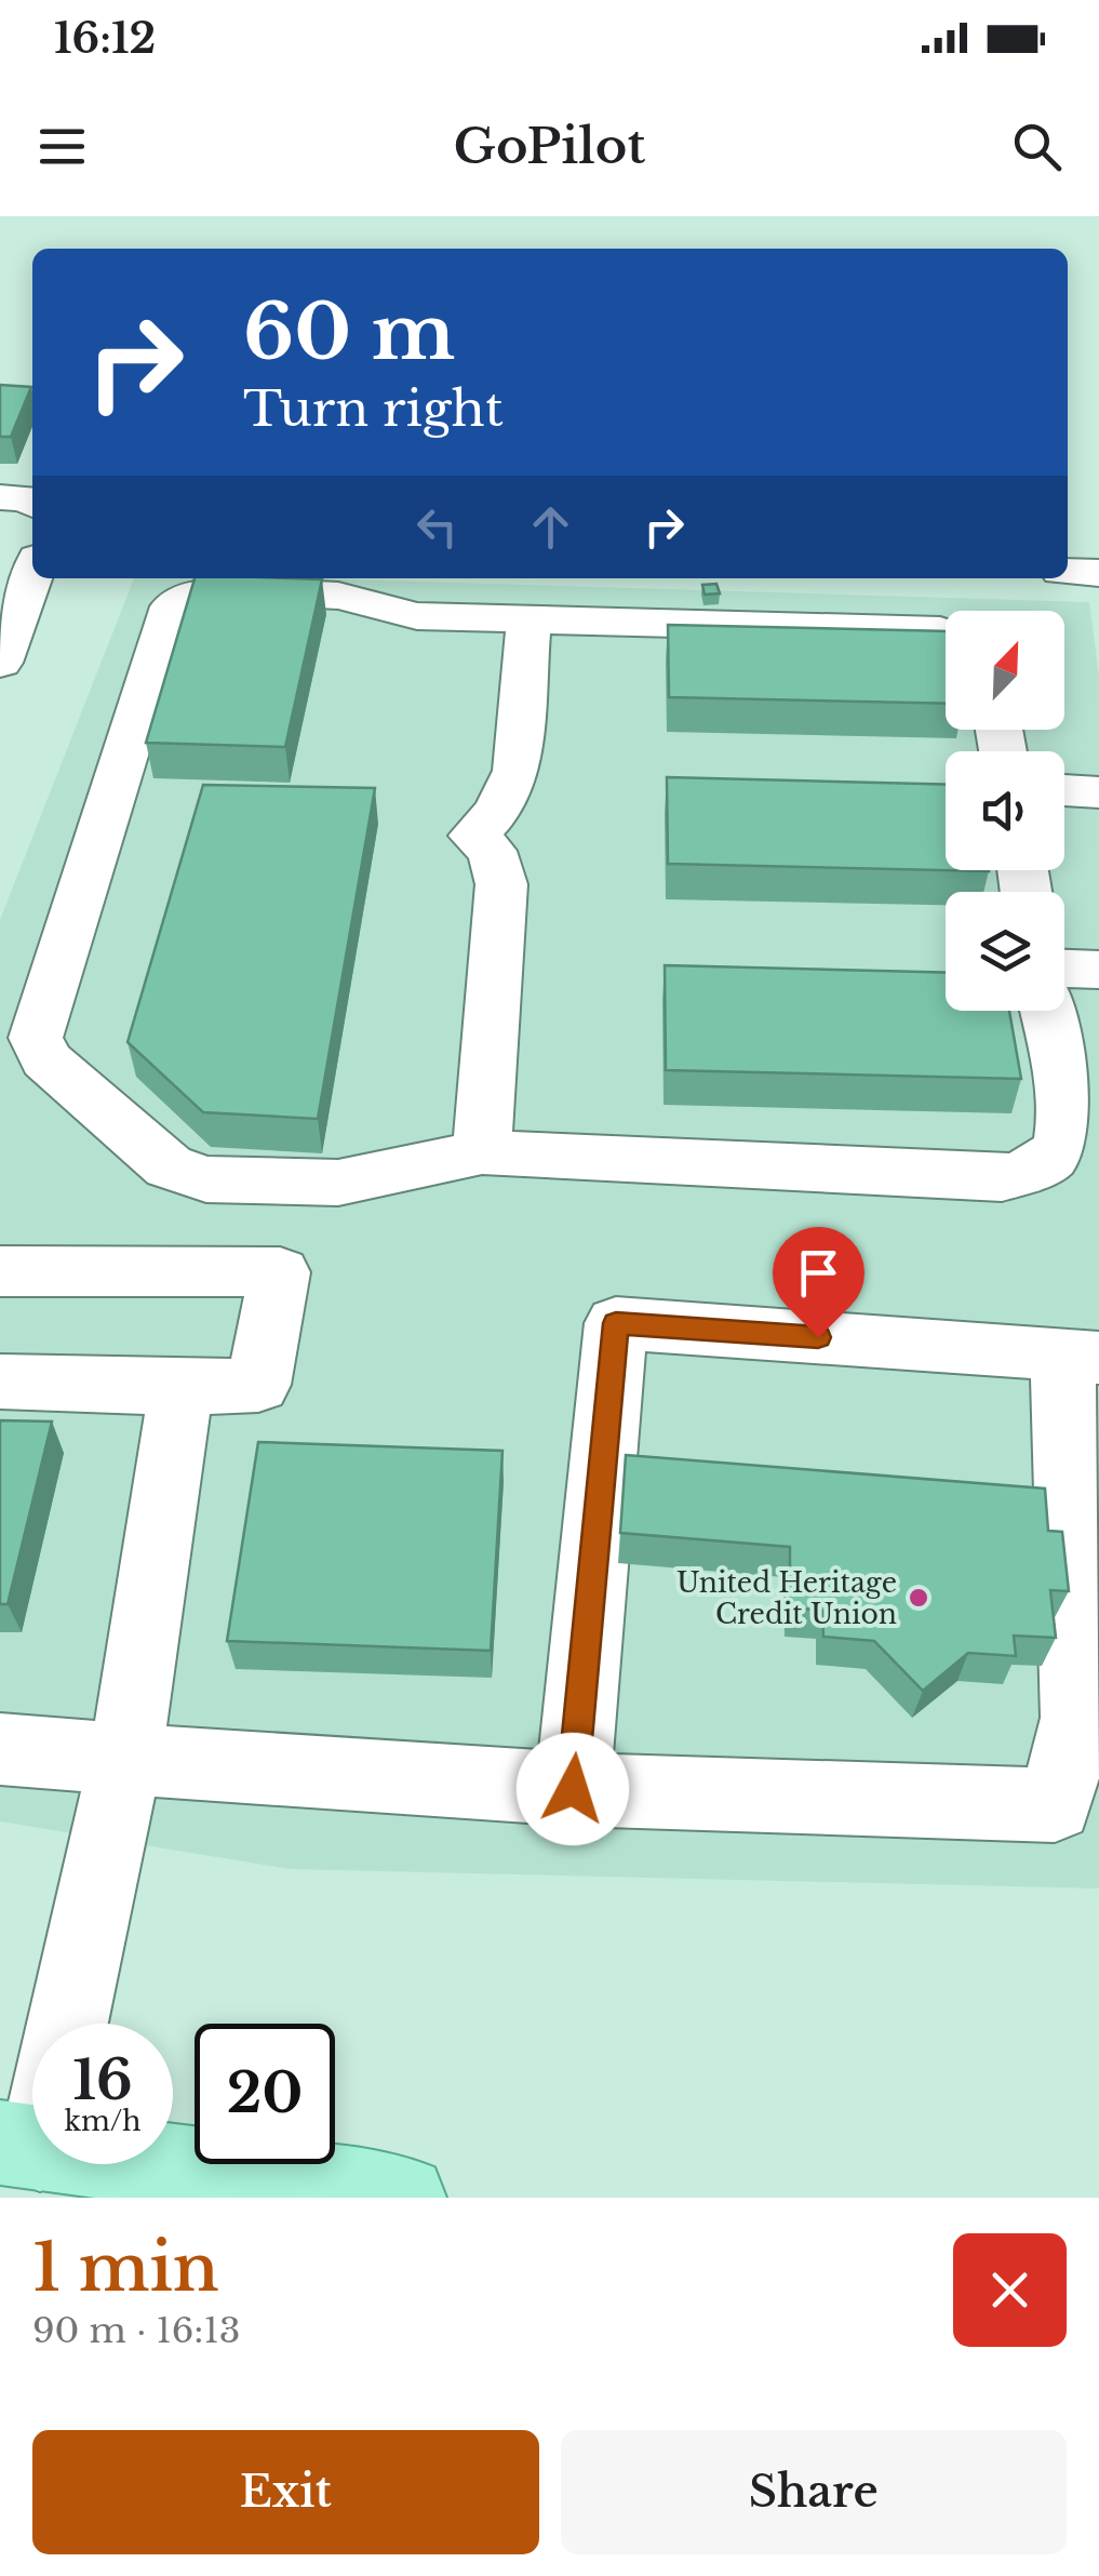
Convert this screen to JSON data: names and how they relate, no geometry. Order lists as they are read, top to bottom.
{
  "places": ["United Heritage Credit Union"],
  "north": "top right",
  "page": {
    "status": "16:12",
    "header": "GoPilot",
    "turn": ["60 m", "Turn right"],
    "speed": "16 km/h",
    "limit": "20",
    "heading": ["1 min", "90 m · 16:13"],
    "buttons": ["Exit", "Share"]
  }
}
